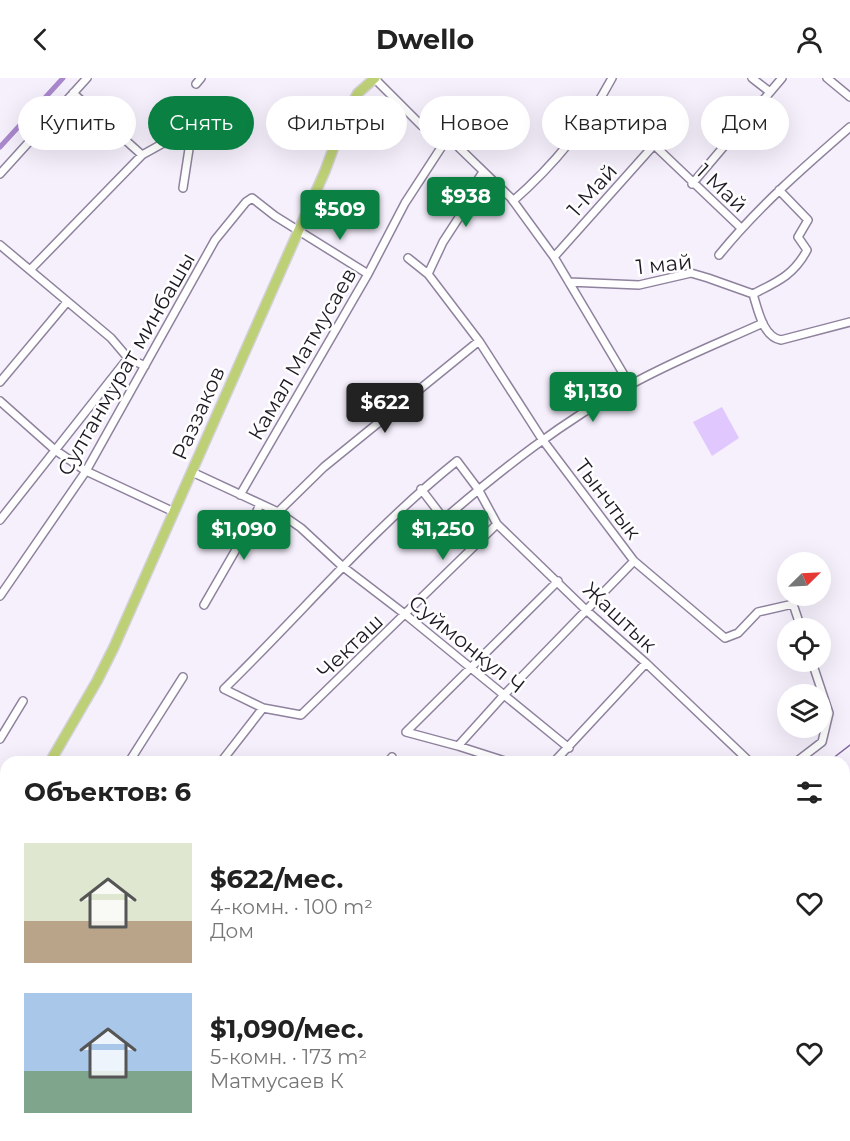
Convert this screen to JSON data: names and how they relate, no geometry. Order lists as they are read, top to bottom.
{
  "streets": {
    "main road": ["Раззаков"],
    "street": [
      "1 Май",
      "1-Май",
      "1 май",
      "Камал Матмусаев",
      "Султанмурат минбашы",
      "Тынчтык",
      "Жаштык",
      "Суймонкул Ч",
      "Чекташ"
    ]
  },
  "crossings": [
    ["Камал Матмусаев", "Суймонкул Ч"],
    ["Султанмурат минбашы", "Раззаков"],
    ["Раззаков", "Суймонкул Ч"],
    ["Жаштык", "Чекташ"],
    ["Суймонкул Ч", "Чекташ"]
  ],
  "north": "top right",
  "page": {
    "header": "Dwello",
    "chip": [
      "Купить",
      "Снять",
      "Фильтры",
      "Новое",
      "Квартира",
      "Дом"
    ],
    "price": [
      "$938",
      "$509",
      "$1,130",
      "$622",
      "$1,090",
      "$1,250"
    ],
    "heading": "Объектов: 6",
    "list": [
      {
        "name": "$622/мес.",
        "note": "4-комн. · 100 m² · Дом"
      },
      {
        "name": "$1,090/мес.",
        "note": "5-комн. · 173 m² · Матмусаев К"
      }
    ]
  }
}
